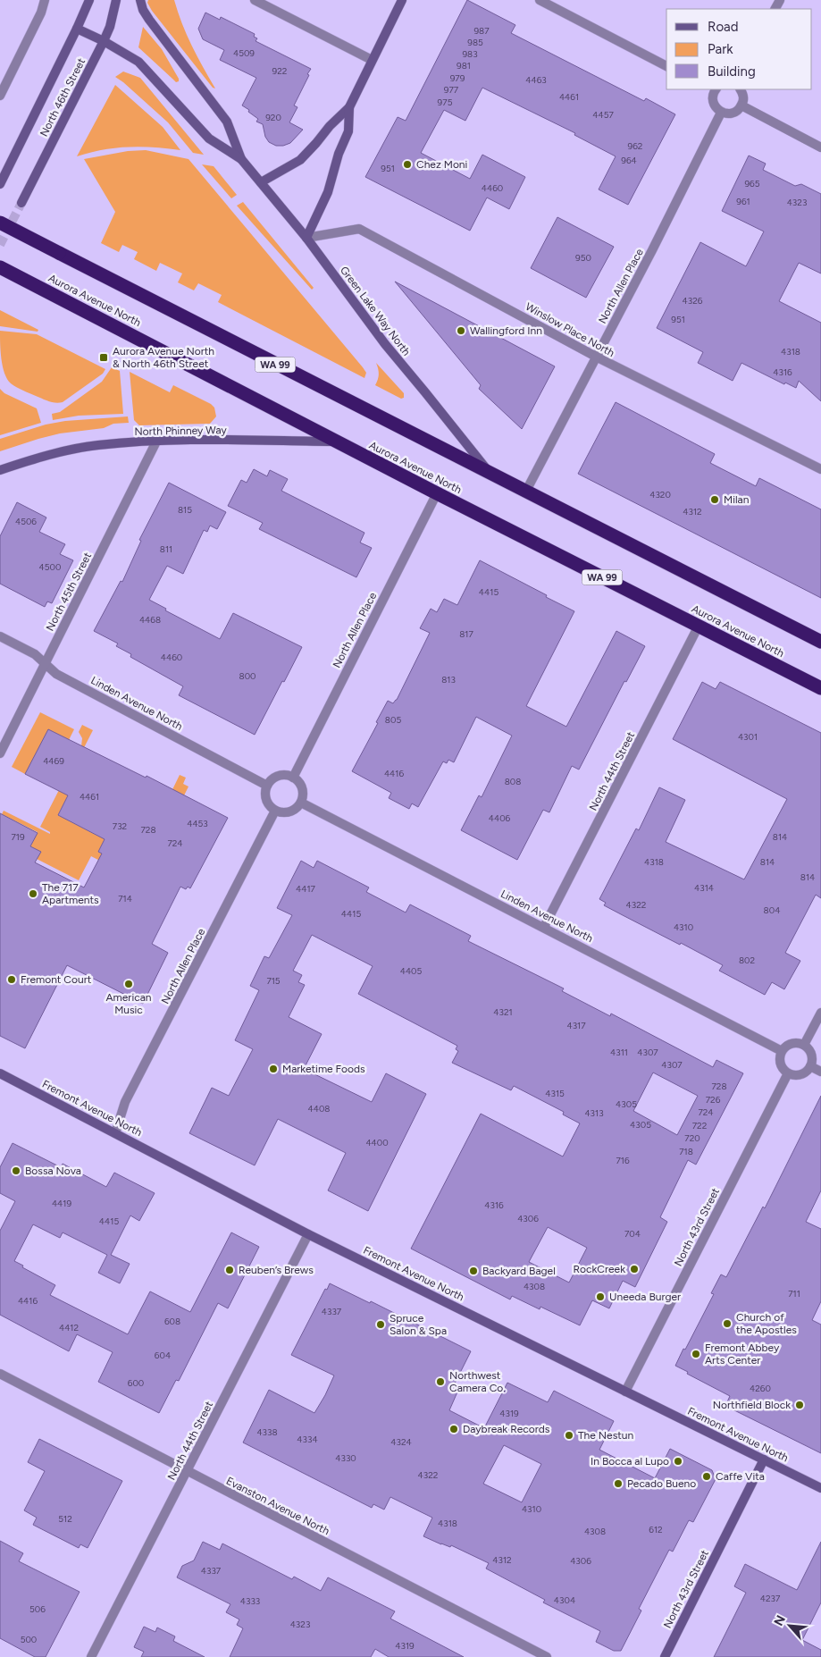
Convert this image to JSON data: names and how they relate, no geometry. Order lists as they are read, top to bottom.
{
  "streets": {
    "highway": ["Aurora Avenue North", "WA 99"],
    "main road": [
      "North 46th Street",
      "Green Lake Way North",
      "North Phinney Way",
      "Fremont Avenue North",
      "North 43rd Street"
    ],
    "street": [
      "North Allen Place",
      "Winslow Place North",
      "North 45th Street",
      "Linden Avenue North",
      "North 44th Street",
      "Evanston Avenue North"
    ]
  },
  "crossings": [
    ["North 46th Street", "Green Lake Way North"],
    ["North Allen Place", "Aurora Avenue North"],
    ["North Allen Place", "Winslow Place North"],
    ["North Allen Place", "WA 99"],
    ["North Allen Place", "Linden Avenue North"],
    ["North Allen Place", "Fremont Avenue North"],
    ["Aurora Avenue North", "North Phinney Way"],
    ["Aurora Avenue North", "North 44th Street"],
    ["Green Lake Way North", "Winslow Place North"],
    ["Green Lake Way North", "WA 99"],
    ["North Phinney Way", "North 45th Street"],
    ["North 45th Street", "Linden Avenue North"],
    ["Linden Avenue North", "North 44th Street"],
    ["Linden Avenue North", "North 43rd Street"],
    ["North 44th Street", "Fremont Avenue North"],
    ["North 44th Street", "Evanston Avenue North"],
    ["Fremont Avenue North", "North 43rd Street"]
  ],
  "places": {
    "other": [
      "Chez Moni",
      "Wallingford Inn",
      "Milan",
      "The 717 Apartments",
      "Fremont Court",
      "American Music",
      "Marketime Foods",
      "Bossa Nova",
      "RockCreek",
      "Reuben’s Brews",
      "Backyard Bagel",
      "Uneeda Burger",
      "Church of the Apostles",
      "Spruce Salon & Spa",
      "Fremont Abbey Arts Center",
      "Northwest Camera Co.",
      "Northfield Block",
      "Daybreak Records",
      "The Nestun",
      "In Bocca al Lupo",
      "Caffe Vita",
      "Pecado Bueno"
    ],
    "transit": ["Aurora Avenue North & North 46th Street"]
  },
  "house_numbers": [
    "987",
    "985",
    "4509",
    "983",
    "981",
    "922",
    "979",
    "4463",
    "977",
    "4461",
    "975",
    "4457",
    "920",
    "962",
    "964",
    "951",
    "965",
    "4460",
    "961",
    "4323",
    "950",
    "4326",
    "951",
    "4318",
    "4316",
    "4320",
    "815",
    "4312",
    "4506",
    "811",
    "4500",
    "4415",
    "4468",
    "817",
    "4460",
    "800",
    "813",
    "805",
    "4301",
    "4469",
    "4416",
    "808",
    "4461",
    "4406",
    "4453",
    "732",
    "728",
    "719",
    "814",
    "724",
    "4318",
    "814",
    "814",
    "4314",
    "4417",
    "714",
    "4322",
    "804",
    "4415",
    "4310",
    "802",
    "4405",
    "715",
    "4321",
    "4317",
    "4311",
    "4307",
    "4307",
    "728",
    "4315",
    "726",
    "4305",
    "4408",
    "724",
    "4313",
    "4305",
    "722",
    "720",
    "4400",
    "718",
    "716",
    "4419",
    "4316",
    "4306",
    "4415",
    "704",
    "4308",
    "711",
    "4416",
    "4337",
    "608",
    "4412",
    "604",
    "600",
    "4260",
    "4319",
    "4338",
    "4334",
    "4324",
    "4330",
    "4322",
    "4310",
    "512",
    "4318",
    "612",
    "4308",
    "4312",
    "4306",
    "4337",
    "4237",
    "4304",
    "4333",
    "506",
    "4323",
    "500",
    "4319"
  ],
  "legend": ["Road", "Park", "Building"],
  "north": "top left"
}
